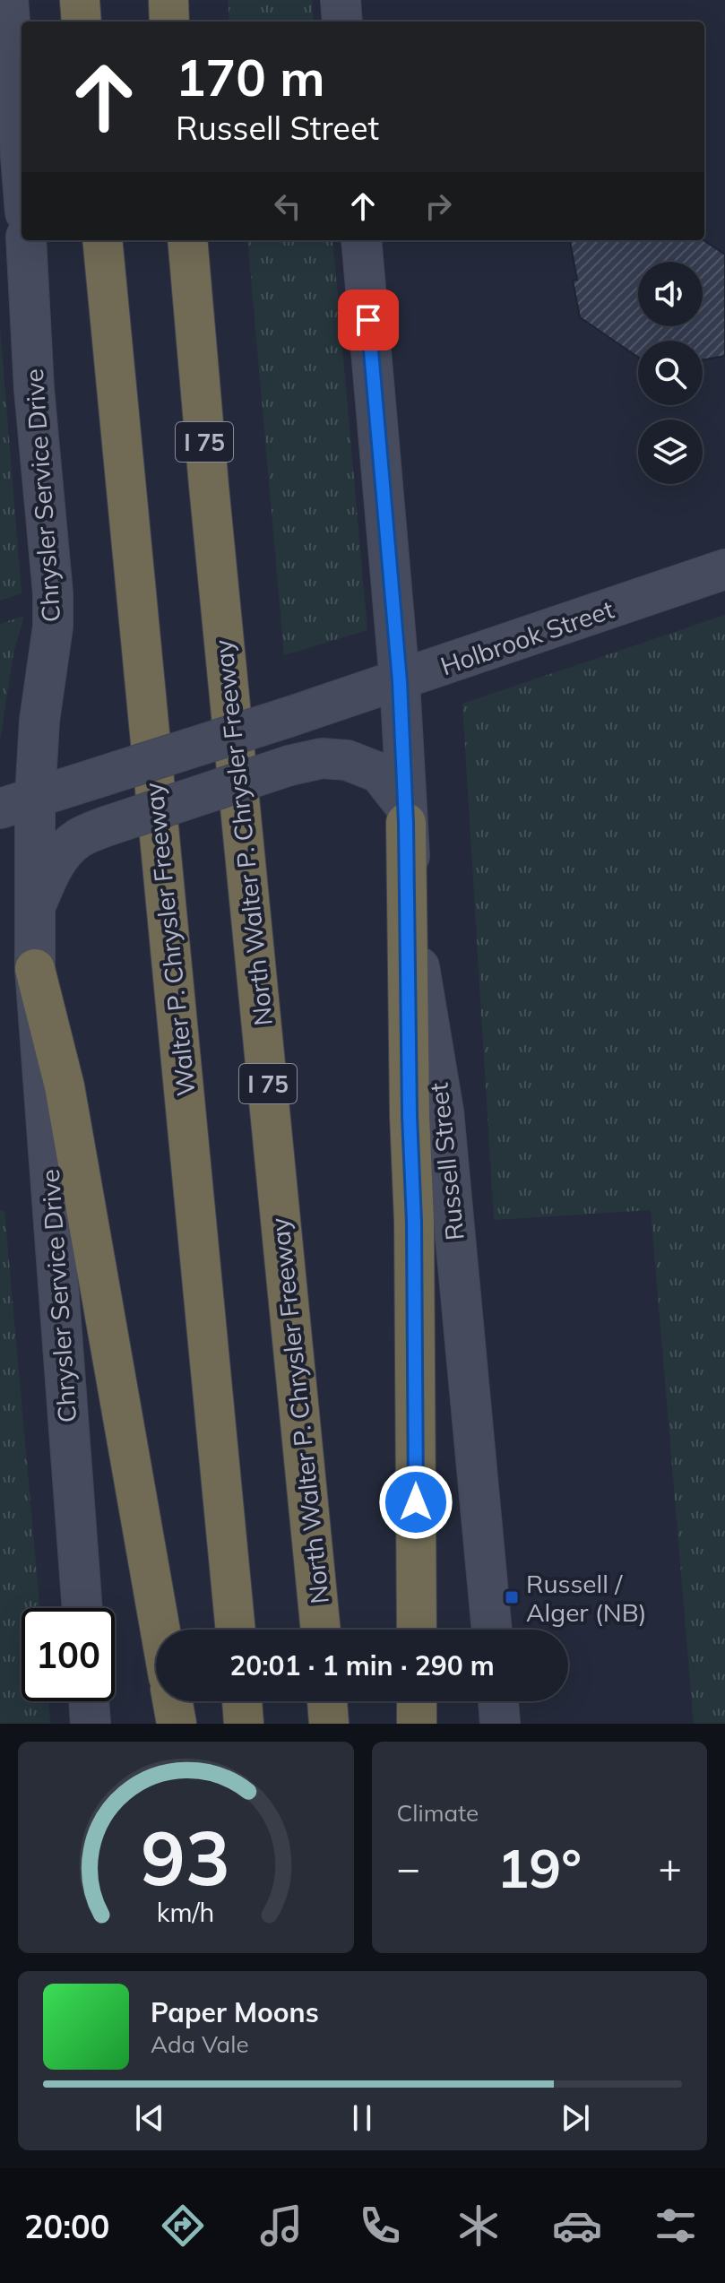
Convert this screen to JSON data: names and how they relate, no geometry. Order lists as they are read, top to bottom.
{
  "streets": {
    "highway": ["I 75", "North Walter P. Chrysler Freeway", "Walter P. Chrysler Freeway"],
    "street": ["Chrysler Service Drive", "Holbrook Street", "Russell Street"]
  },
  "crossings": [
    ["Chrysler Service Drive", "Holbrook Street"],
    ["Holbrook Street", "Russell Street"]
  ],
  "places": {
    "transit": ["Russell / Alger (NB)"]
  },
  "page": {
    "turn": ["170 m", "Russell Street"],
    "limit": "100",
    "trip": "20:01 · 1 min · 290 m",
    "tile": "Climate",
    "heat": ["−", "19°", "+"],
    "song": ["Paper Moons", "Ada Vale"],
    "tabs": "20:00",
    "gauge": ["93", "km/h"]
  }
}
